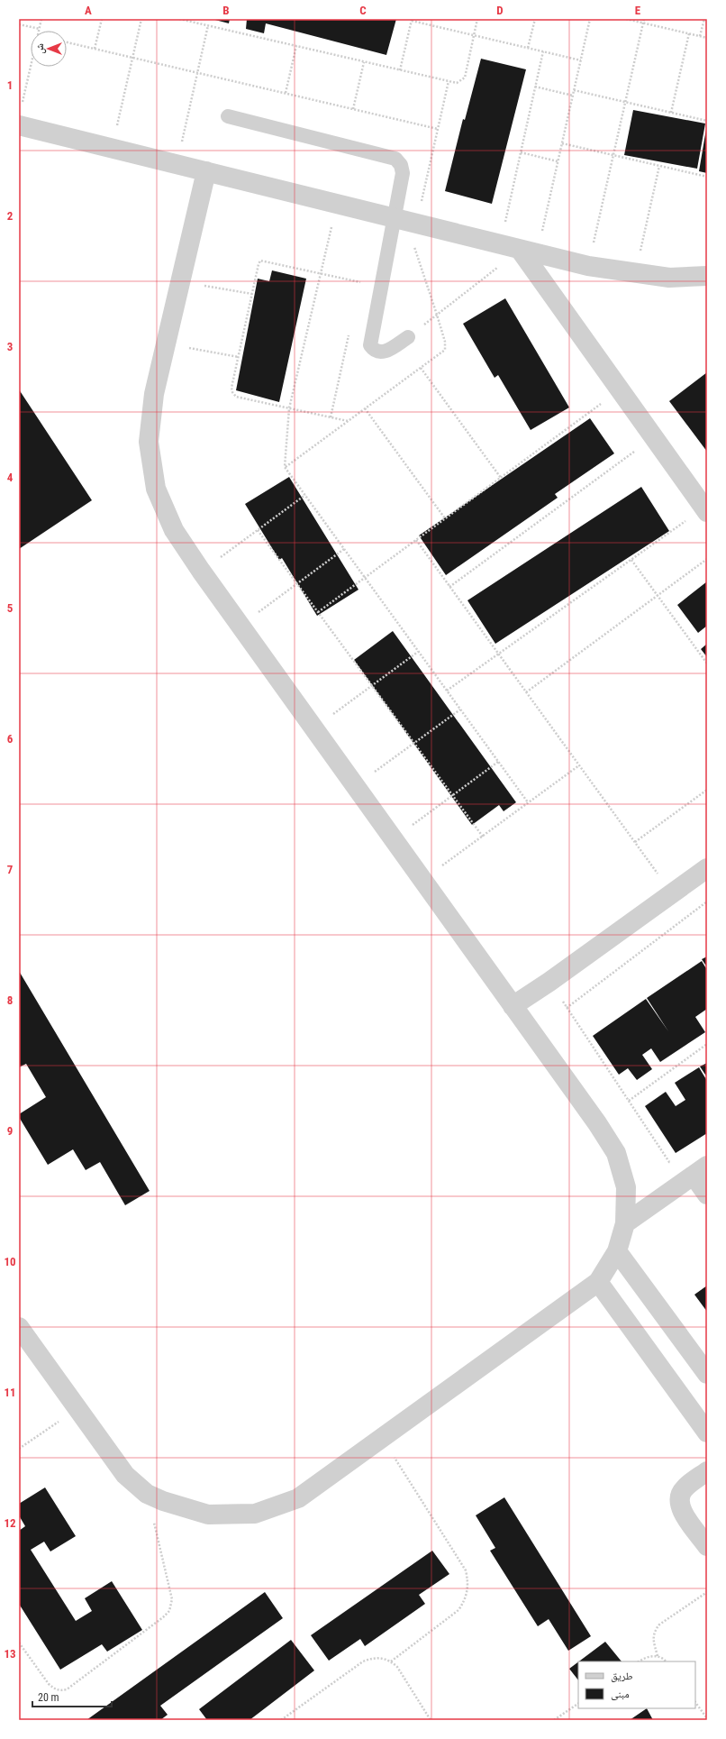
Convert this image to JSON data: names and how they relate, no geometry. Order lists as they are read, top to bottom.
{
  "legend": ["طريق", "مبنى"],
  "scale_bar": "20 m",
  "north": "left",
  "grid": {
    "columns": [
      "A",
      "B",
      "C",
      "D",
      "E"
    ],
    "rows": [
      "1",
      "2",
      "3",
      "4",
      "5",
      "6",
      "7",
      "8",
      "9",
      "10",
      "11",
      "12",
      "13"
    ]
  }
}
